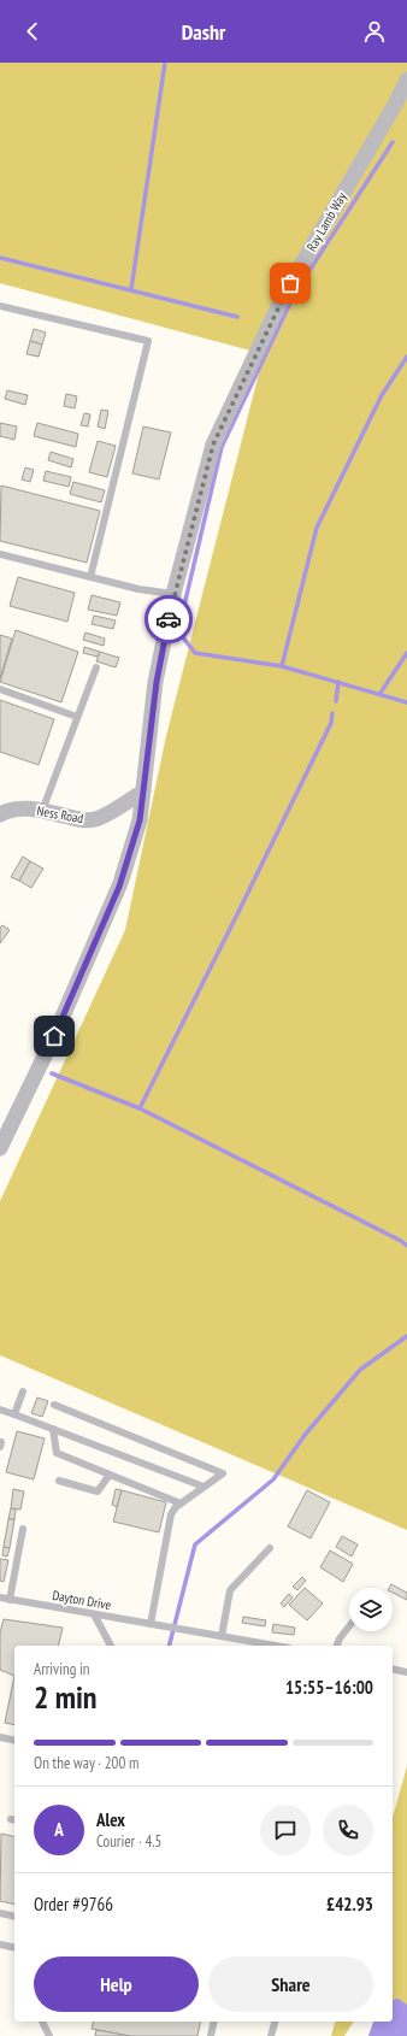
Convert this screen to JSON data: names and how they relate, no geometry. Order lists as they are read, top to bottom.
{
  "streets": {
    "street": ["Ray Lamb Way", "Ness Road"],
    "lane": ["Dayton Drive"]
  },
  "crossings": [
    ["Ray Lamb Way", "Ness Road"]
  ],
  "page": {
    "header": "Dashr",
    "heading": ["2 min", "Arriving in", "15:55–16:00"],
    "panel": [
      "Alex",
      "Courier · 4.5",
      "Order #9766",
      "£42.93"
    ],
    "bar": "On the way · 200 m",
    "round": "A",
    "buttons": ["Help", "Share"]
  }
}
